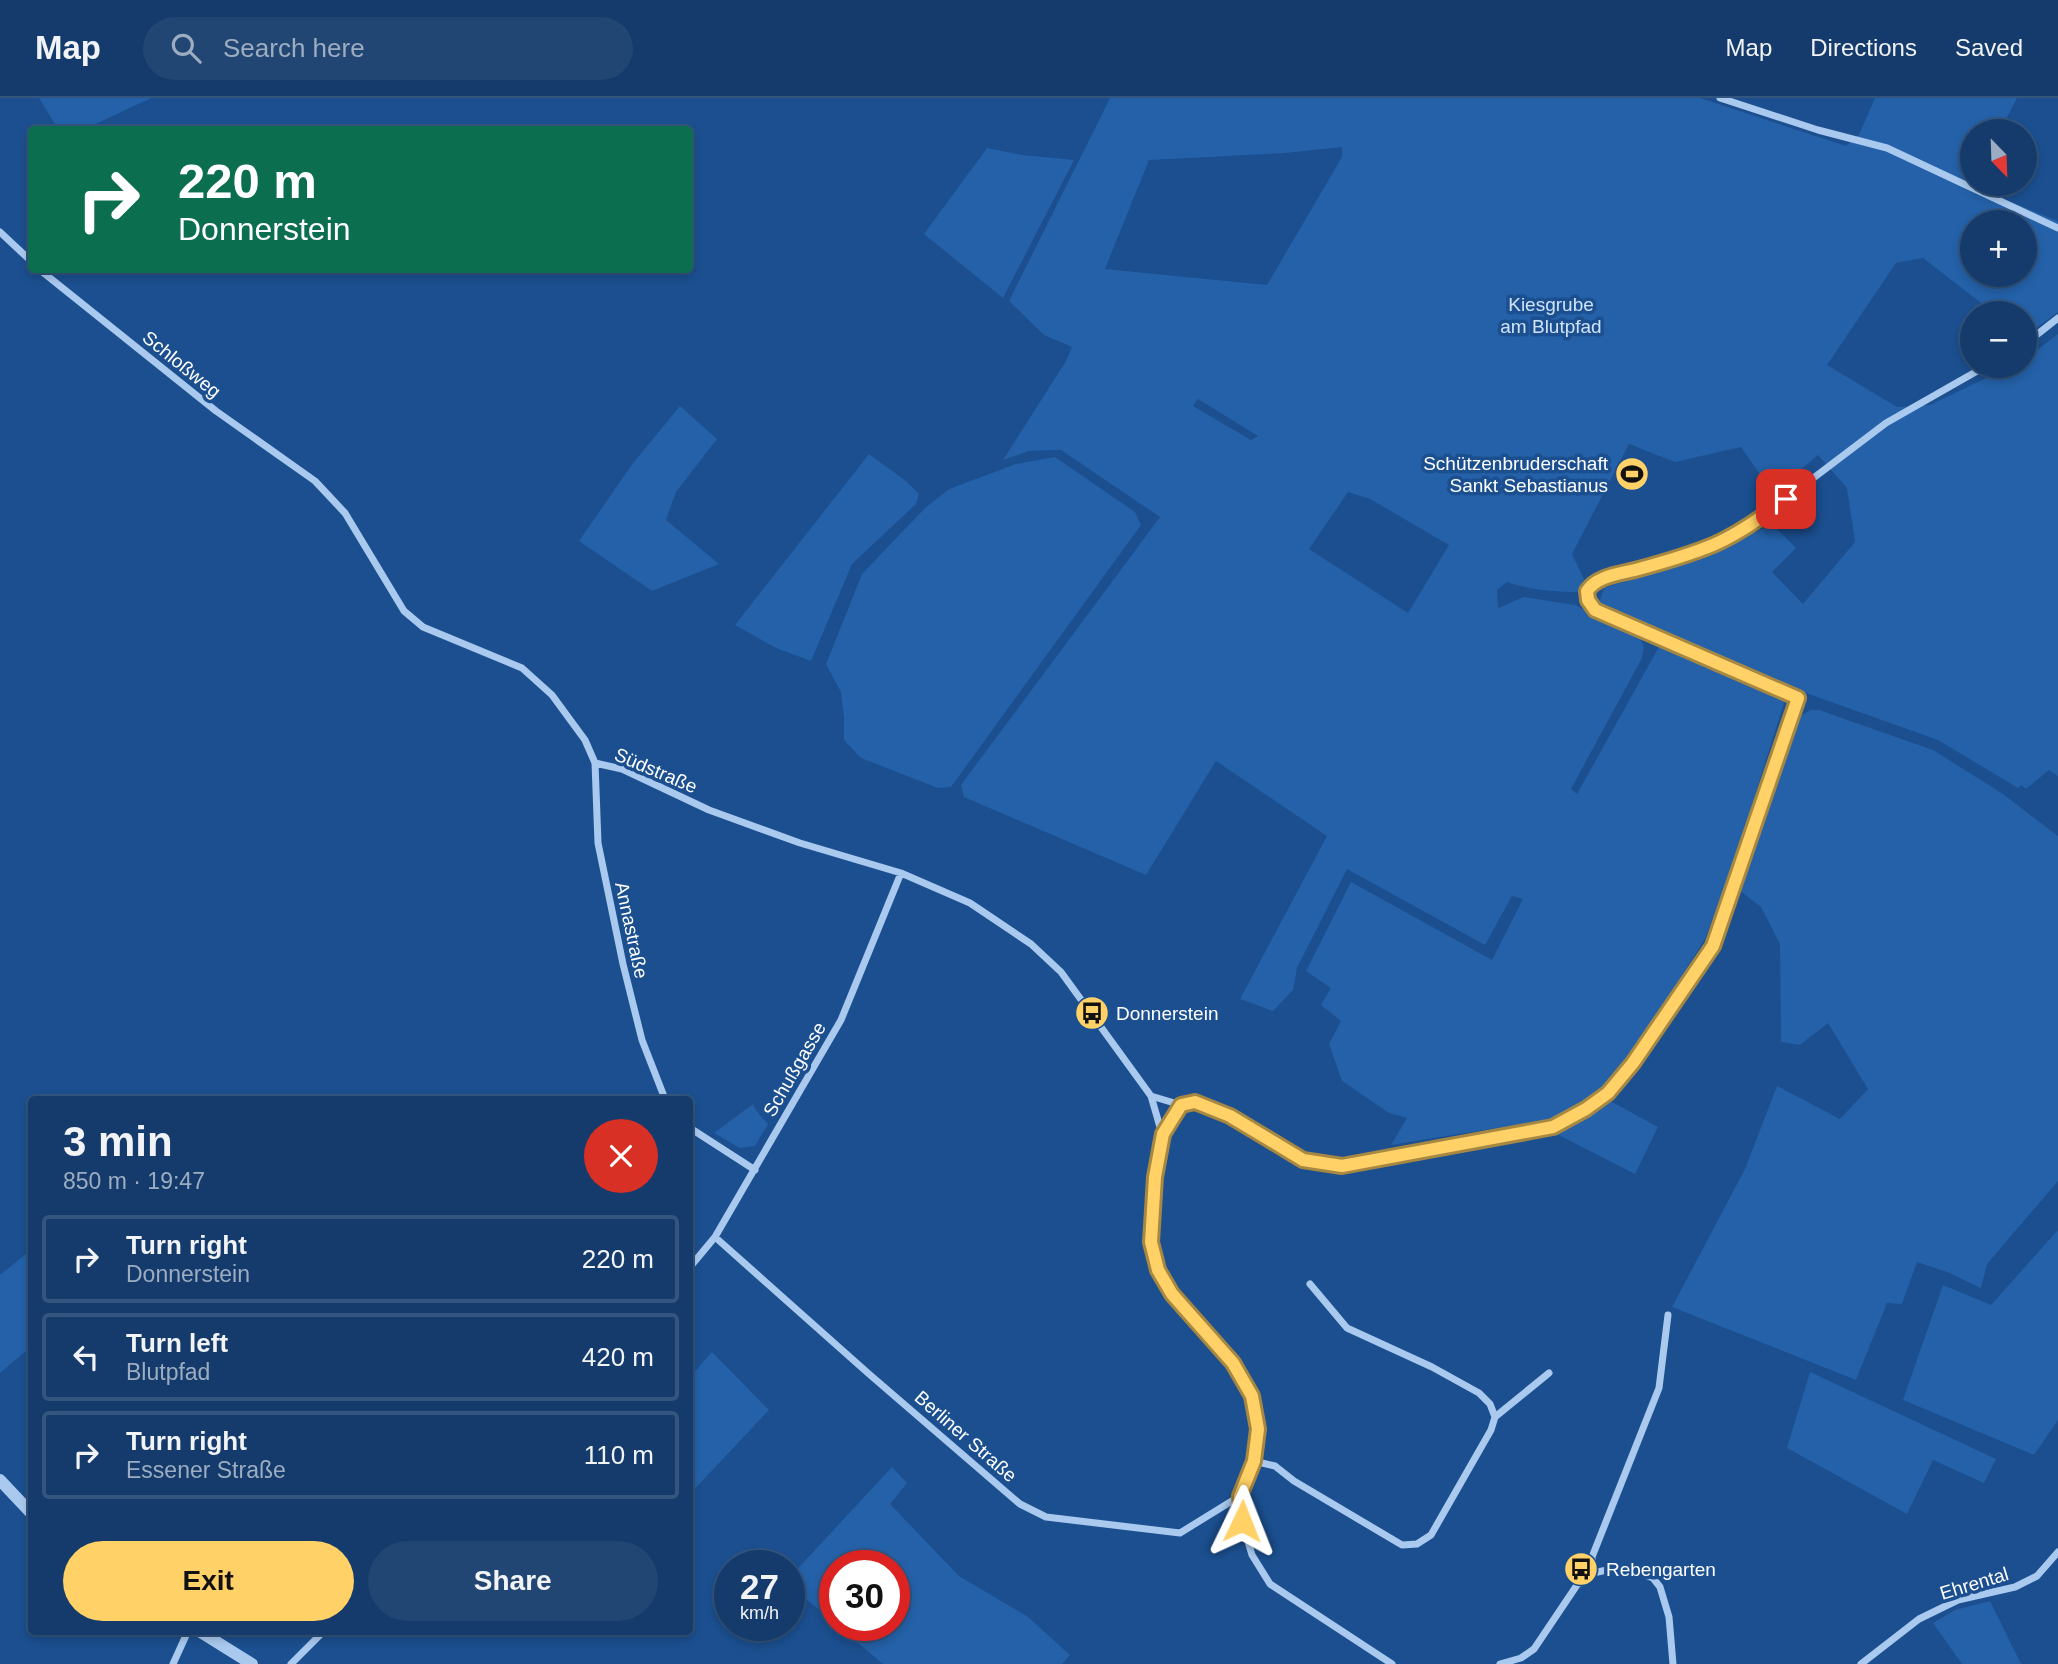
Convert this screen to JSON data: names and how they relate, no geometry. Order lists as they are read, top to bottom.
{
  "streets": {
    "street": [
      "Schloßweg",
      "Südstraße",
      "Annastraße",
      "Schußgasse",
      "Berliner Straße",
      "Ehrental"
    ]
  },
  "crossings": [
    ["Schloßweg", "Südstraße"],
    ["Südstraße", "Annastraße"],
    ["Südstraße", "Schußgasse"],
    ["Schußgasse", "Berliner Straße"]
  ],
  "parks": ["Kiesgrube am Blutpfad"],
  "places": {
    "sports": ["Schützenbruderschaft Sankt Sebastianus"],
    "bus stop": ["Donnerstein", "Rebengarten"]
  },
  "north": "bottom right",
  "page": {
    "header": "Map",
    "search": "Search here",
    "nav": ["Map", "Directions", "Saved"],
    "map_buttons": ["+", "−"],
    "turn": ["220 m", "Donnerstein"],
    "heading": ["3 min", "850 m · 19:47"],
    "list": [
      {
        "name": "Turn right",
        "note": "Donnerstein",
        "value": "220 m"
      },
      {
        "name": "Turn left",
        "note": "Blutpfad",
        "value": "420 m"
      },
      {
        "name": "Turn right",
        "note": "Essener Straße",
        "value": "110 m"
      }
    ],
    "buttons": ["Exit", "Share"],
    "speed": "27 km/h",
    "limit": "30"
  }
}
